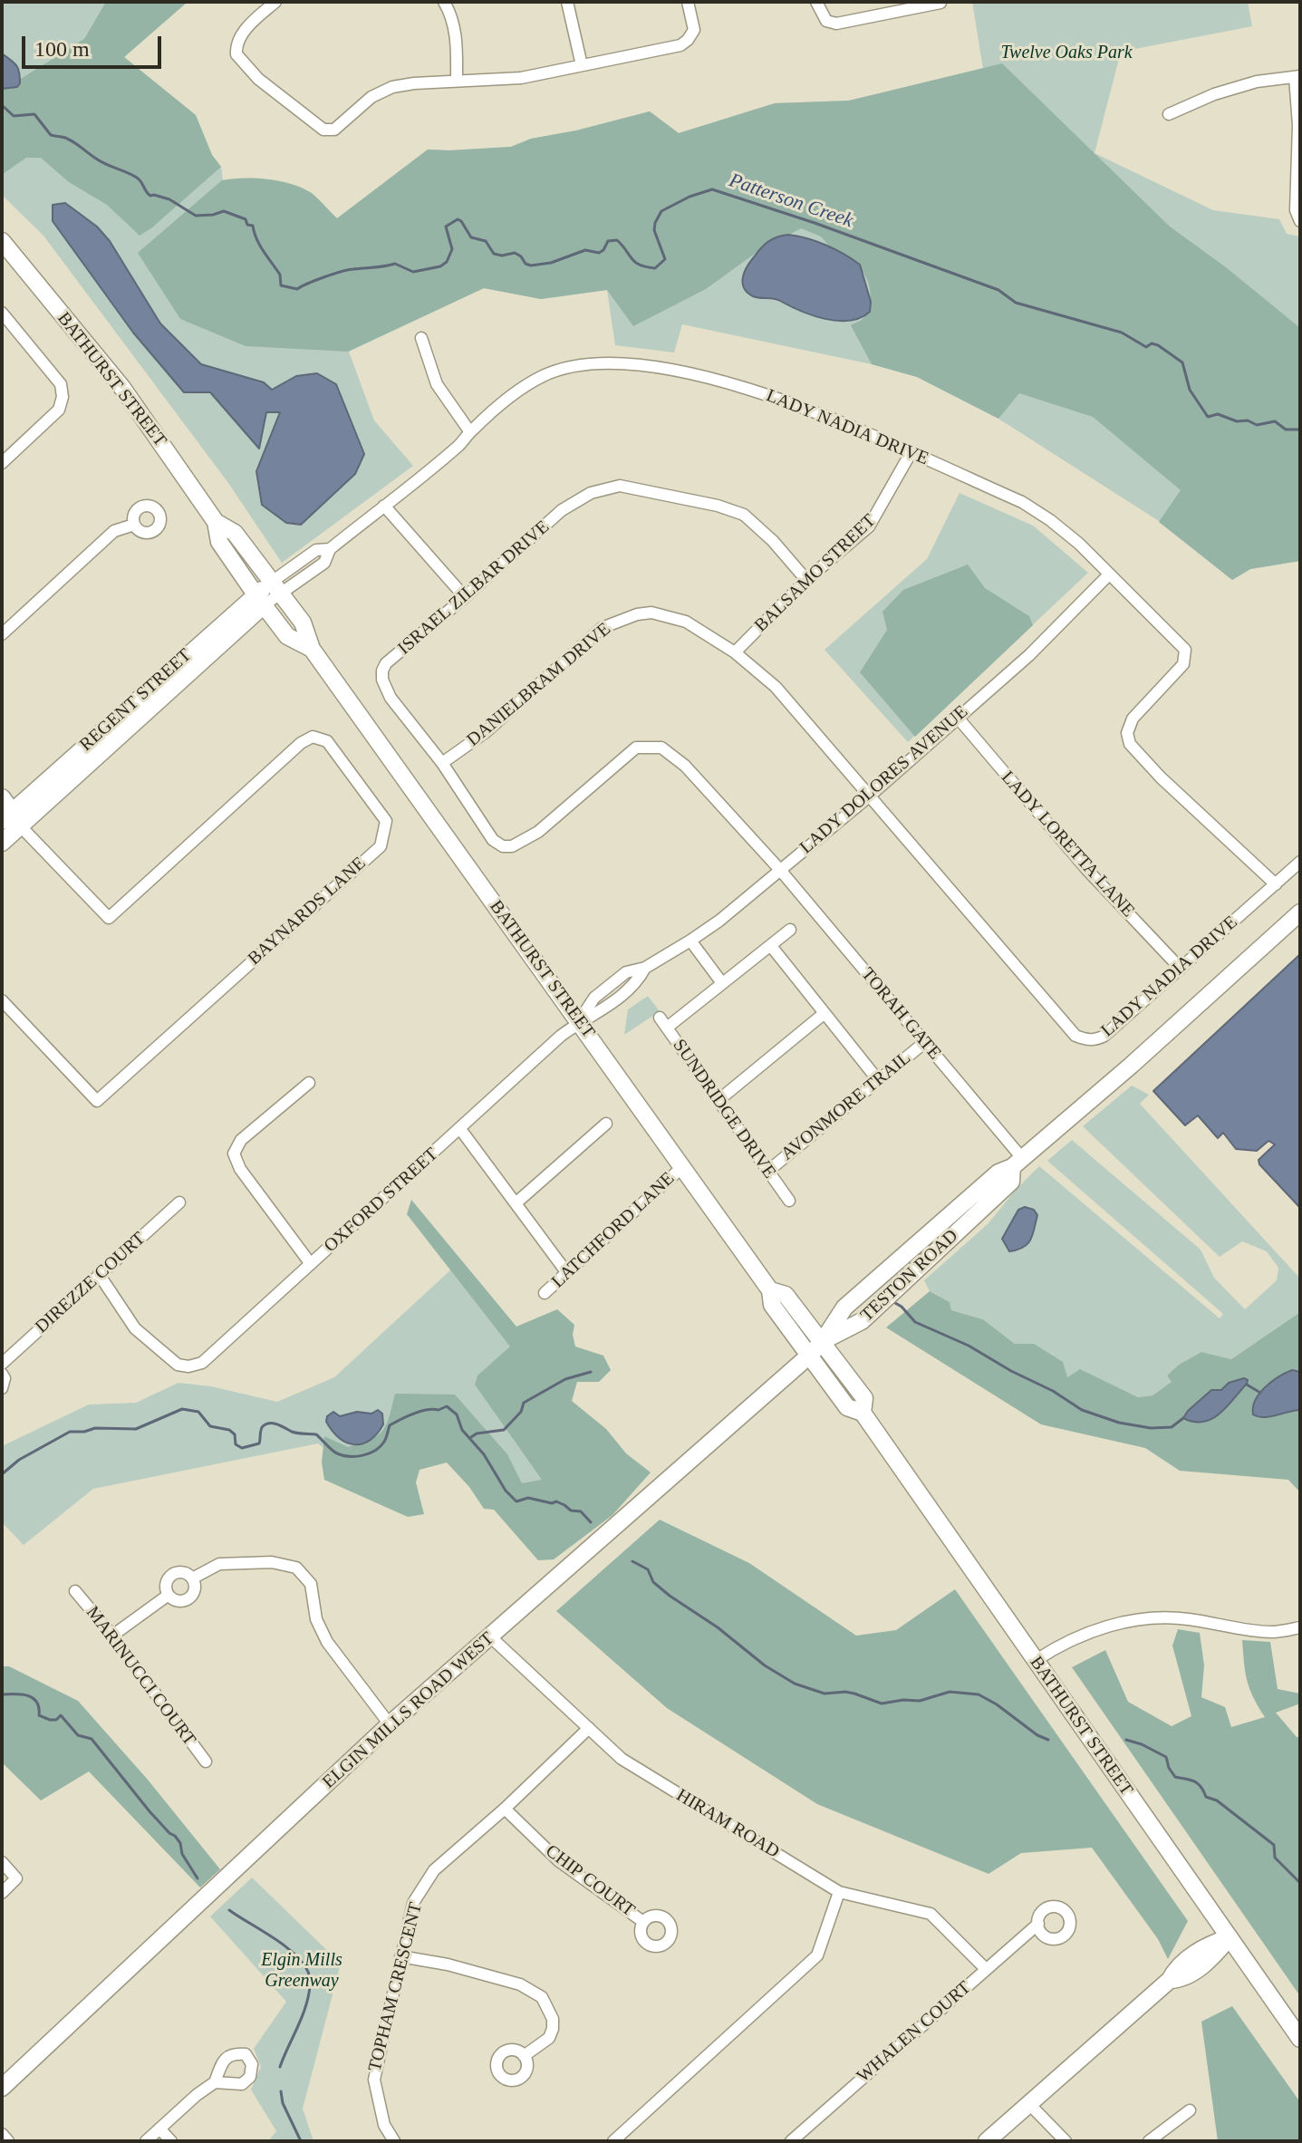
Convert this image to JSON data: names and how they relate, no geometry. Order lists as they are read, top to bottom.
{
  "streets": {
    "main road": [
      "BATHURST STREET",
      "REGENT STREET",
      "TESTON ROAD",
      "ELGIN MILLS ROAD WEST"
    ],
    "street": [
      "LADY NADIA DRIVE",
      "BALSAMO STREET",
      "ISRAEL ZILBAR DRIVE",
      "DANIELBRAM DRIVE",
      "LADY DOLORES AVENUE",
      "LADY LORETTA LANE",
      "BAYNARDS LANE",
      "TORAH GATE",
      "AVONMORE TRAIL",
      "SUNDRIDGE DRIVE",
      "OXFORD STREET",
      "LATCHFORD LANE",
      "DIREZZE COURT",
      "MARINUCCI COURT",
      "HIRAM ROAD",
      "CHIP COURT",
      "TOPHAM CRESCENT",
      "WHALEN COURT"
    ]
  },
  "crossings": [
    ["BATHURST STREET", "LADY NADIA DRIVE"],
    ["BATHURST STREET", "REGENT STREET"],
    ["BATHURST STREET", "LADY DOLORES AVENUE"],
    ["BATHURST STREET", "OXFORD STREET"],
    ["BATHURST STREET", "LATCHFORD LANE"],
    ["BATHURST STREET", "TESTON ROAD"],
    ["BATHURST STREET", "ELGIN MILLS ROAD WEST"],
    ["LADY NADIA DRIVE", "BALSAMO STREET"],
    ["LADY NADIA DRIVE", "DANIELBRAM DRIVE"],
    ["LADY NADIA DRIVE", "REGENT STREET"],
    ["LADY NADIA DRIVE", "LADY DOLORES AVENUE"],
    ["LADY NADIA DRIVE", "LADY LORETTA LANE"],
    ["BALSAMO STREET", "ISRAEL ZILBAR DRIVE"],
    ["BALSAMO STREET", "DANIELBRAM DRIVE"],
    ["ISRAEL ZILBAR DRIVE", "DANIELBRAM DRIVE"],
    ["ISRAEL ZILBAR DRIVE", "LADY DOLORES AVENUE"],
    ["ISRAEL ZILBAR DRIVE", "TORAH GATE"],
    ["DANIELBRAM DRIVE", "LADY DOLORES AVENUE"],
    ["REGENT STREET", "BAYNARDS LANE"],
    ["LADY DOLORES AVENUE", "LADY LORETTA LANE"],
    ["LADY DOLORES AVENUE", "TORAH GATE"],
    ["LADY DOLORES AVENUE", "OXFORD STREET"],
    ["TORAH GATE", "AVONMORE TRAIL"],
    ["TORAH GATE", "TESTON ROAD"],
    ["AVONMORE TRAIL", "SUNDRIDGE DRIVE"],
    ["OXFORD STREET", "DIREZZE COURT"],
    ["TESTON ROAD", "ELGIN MILLS ROAD WEST"],
    ["ELGIN MILLS ROAD WEST", "HIRAM ROAD"],
    ["HIRAM ROAD", "TOPHAM CRESCENT"],
    ["HIRAM ROAD", "WHALEN COURT"],
    ["CHIP COURT", "TOPHAM CRESCENT"]
  ],
  "water": ["Patterson Creek"],
  "parks": ["Twelve Oaks Park", "Elgin Mills Greenway"],
  "scale_bar": "100 m"
}
